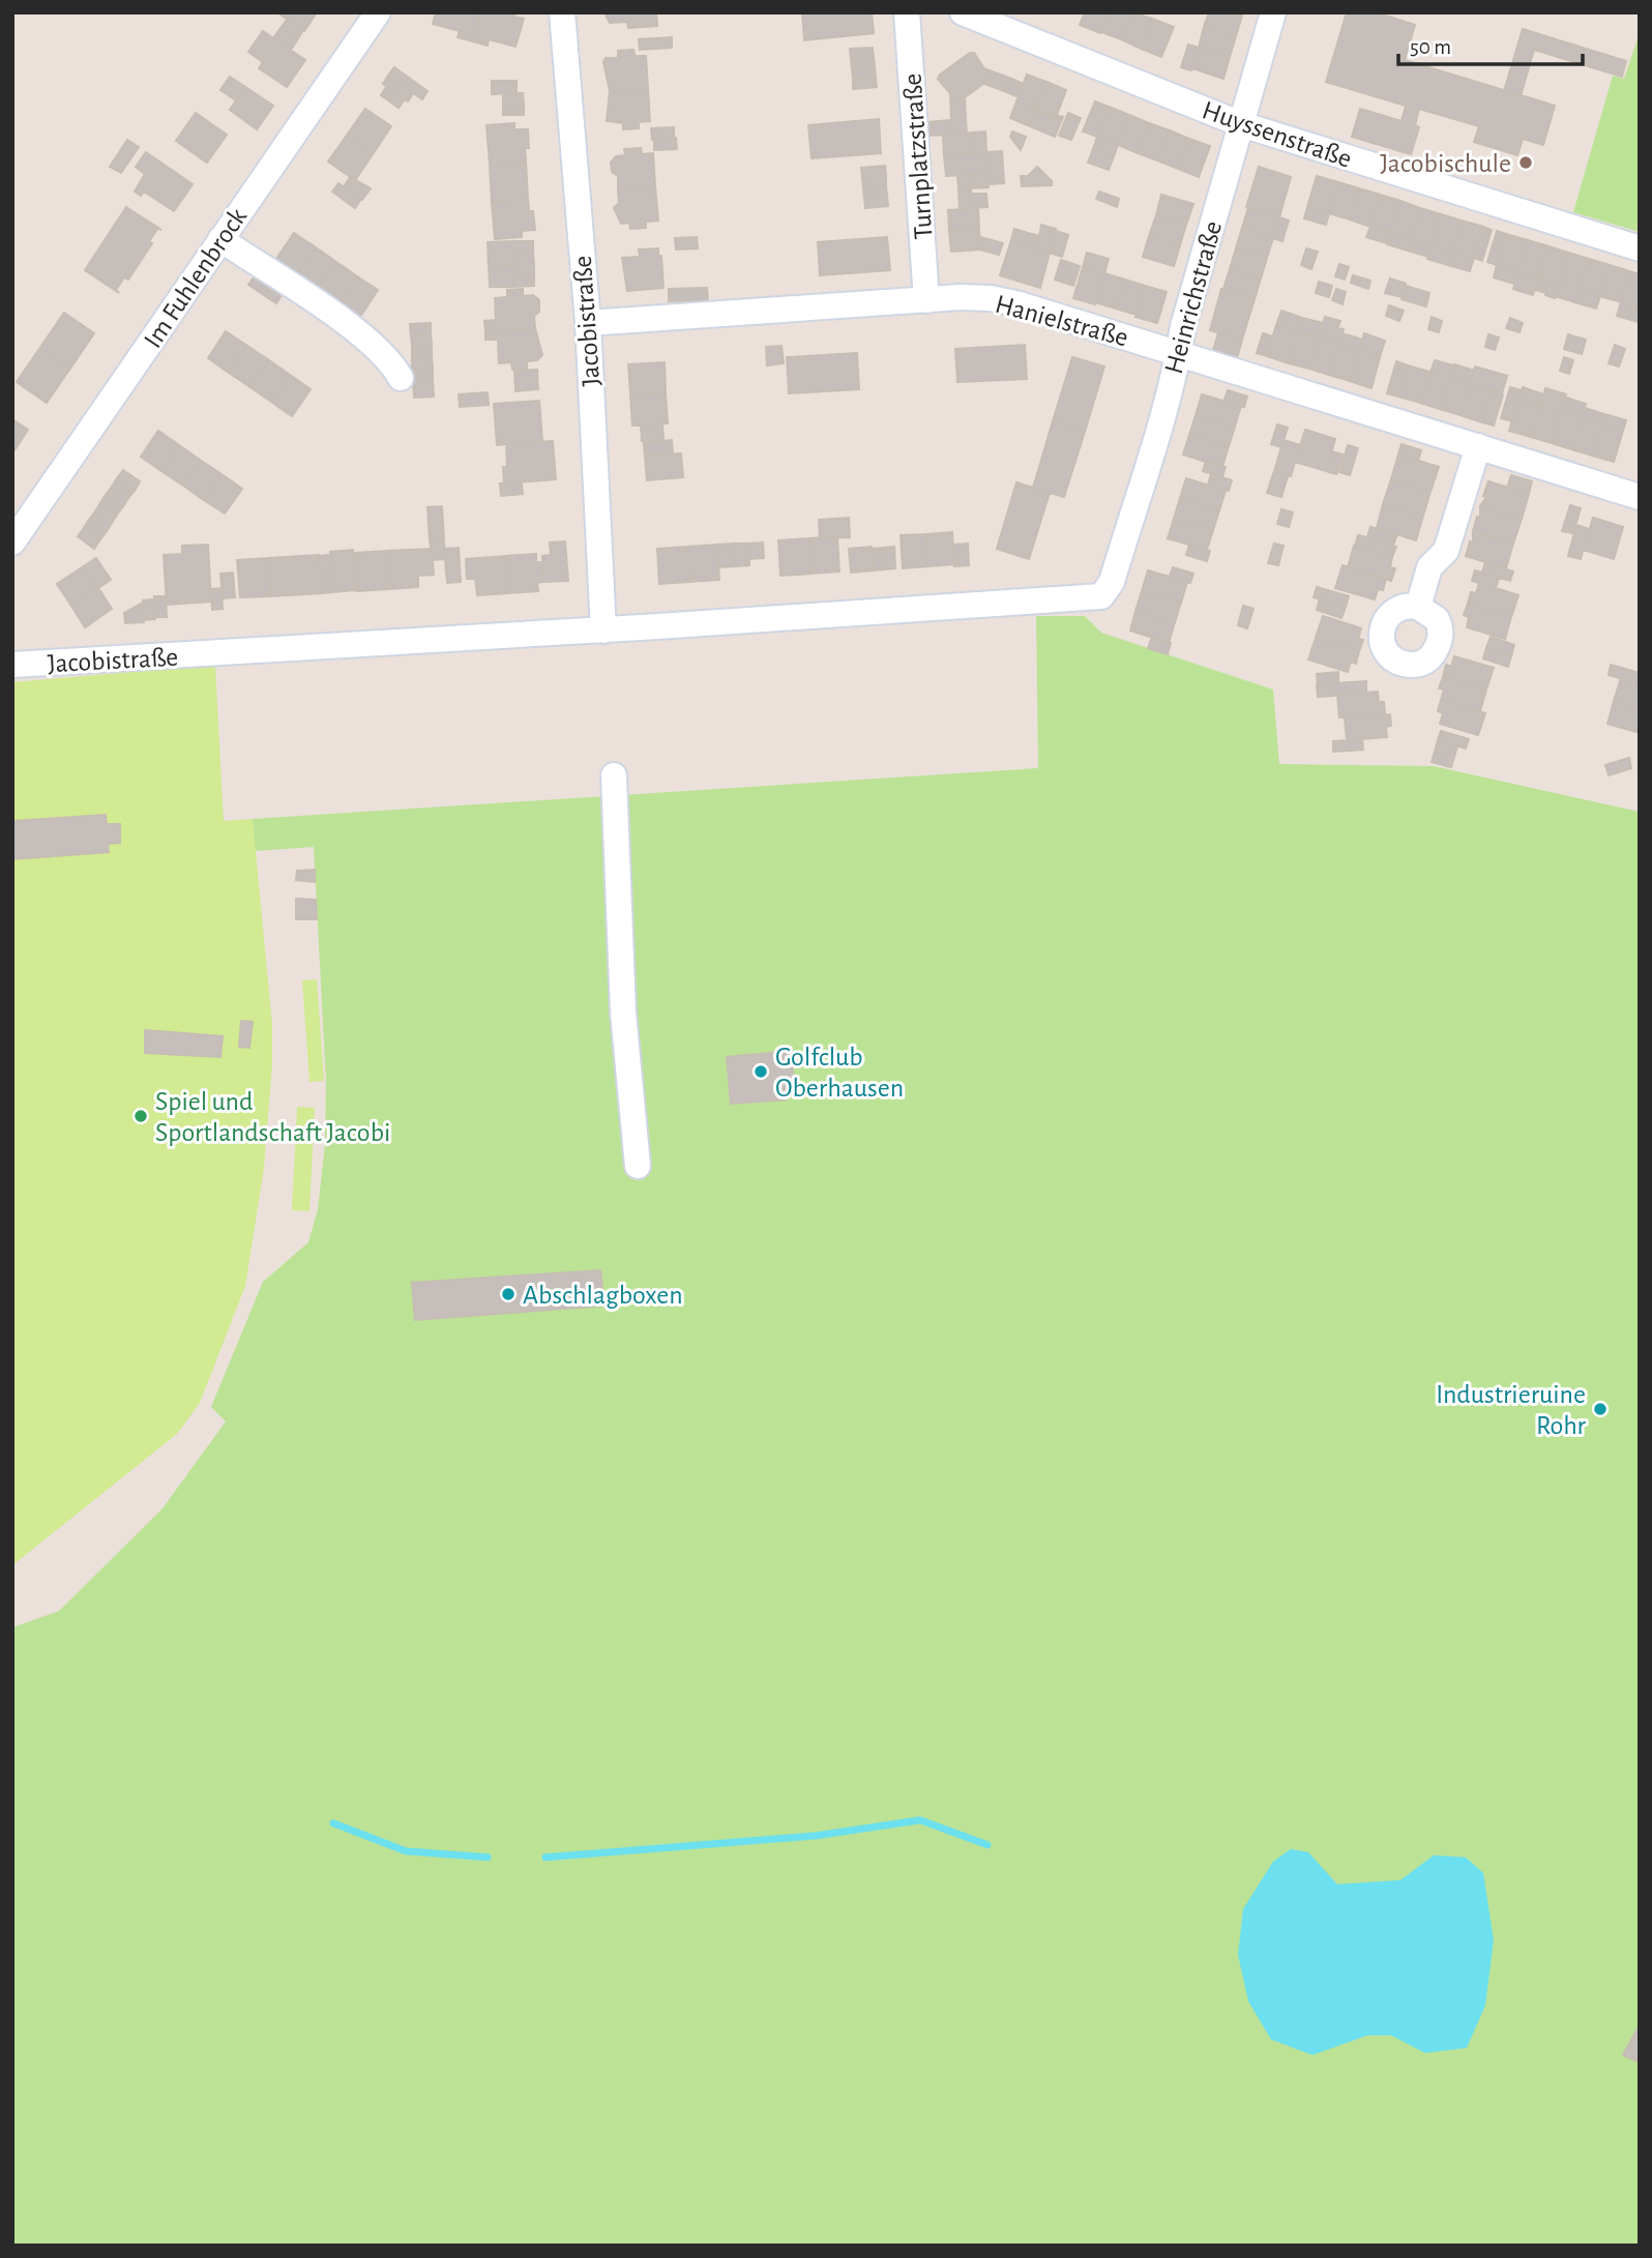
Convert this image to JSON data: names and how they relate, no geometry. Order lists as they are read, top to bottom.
{
  "streets": {
    "street": [
      "Huyssenstraße",
      "Turnplatzstraße",
      "Im Fuhlenbrock",
      "Heinrichstraße",
      "Hanielstraße",
      "Jacobistraße"
    ]
  },
  "crossings": [
    ["Huyssenstraße", "Heinrichstraße"],
    ["Turnplatzstraße", "Hanielstraße"],
    ["Heinrichstraße", "Hanielstraße"],
    ["Heinrichstraße", "Jacobistraße"],
    ["Hanielstraße", "Jacobistraße"]
  ],
  "places": [
    "Jacobischule",
    "Golfclub Oberhausen",
    "Spiel und Sportlandschaft Jacobi",
    "Abschlagboxen",
    "Industrieruine Rohr"
  ],
  "scale_bar": "50 m"
}
